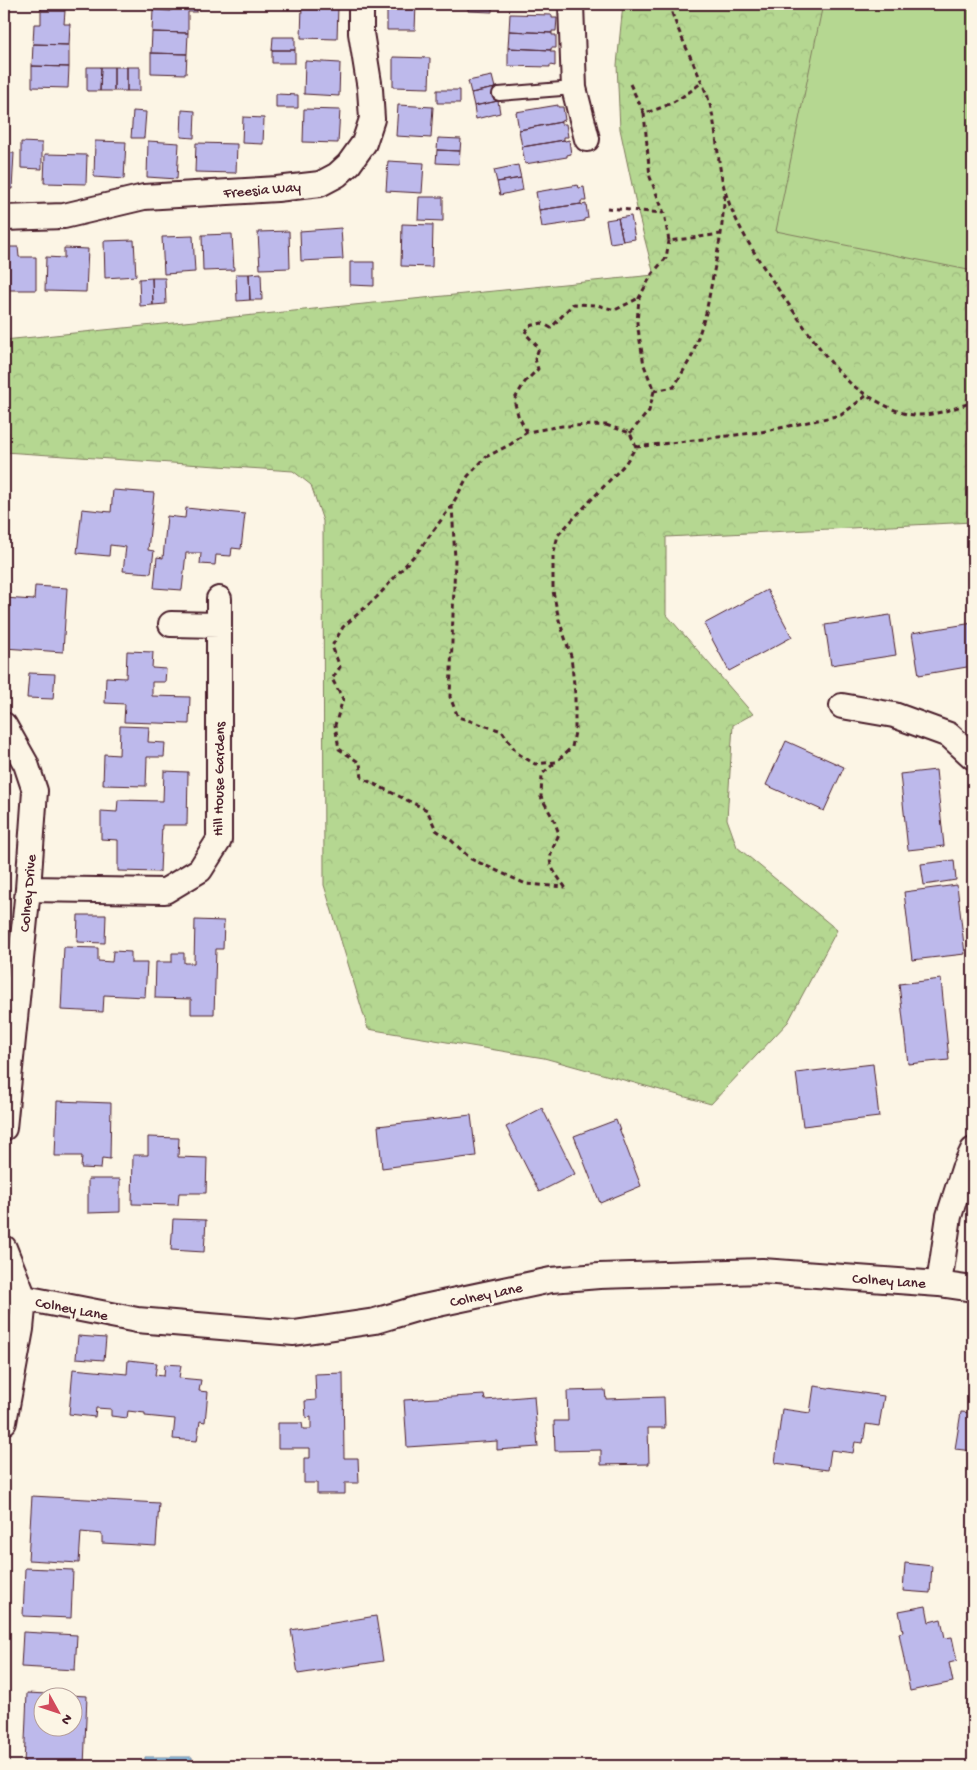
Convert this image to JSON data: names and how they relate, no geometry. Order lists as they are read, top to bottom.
{
  "streets": {
    "street": [
      "Freesia Way",
      "Hill House Gardens",
      "Colney Drive",
      "Colney Lane"
    ]
  },
  "crossings": [
    ["Hill House Gardens", "Colney Drive"]
  ],
  "north": "bottom right"
}
